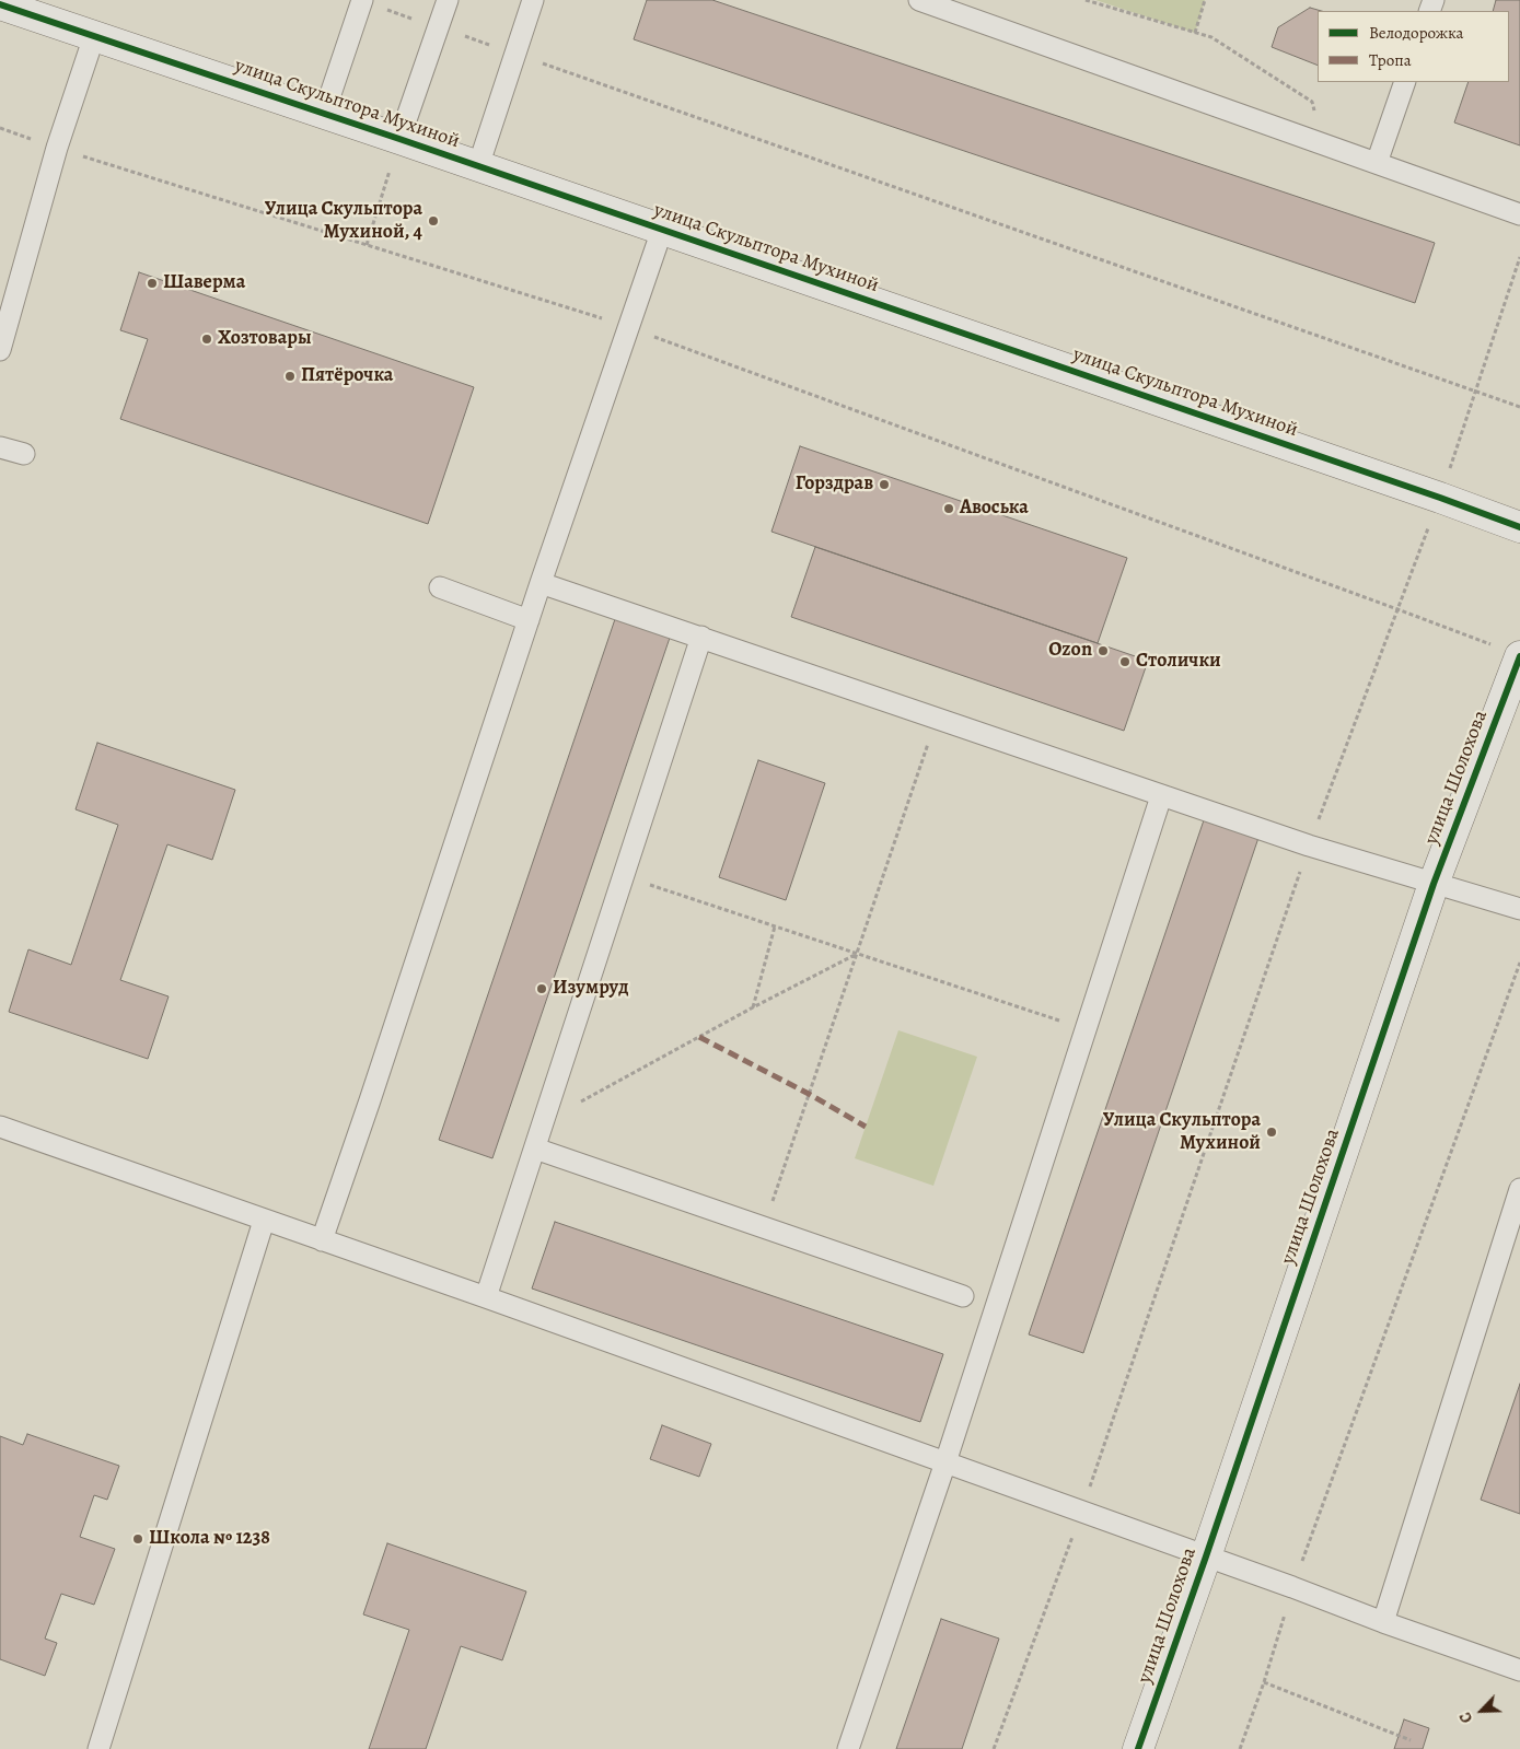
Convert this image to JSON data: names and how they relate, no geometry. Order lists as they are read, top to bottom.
{
  "streets": {
    "street": ["улица Скульптора Мухиной", "улица Шолохова"]
  },
  "places": [
    "Улица Скульптора Мухиной, 4",
    "Шаверма",
    "Хозтовары",
    "Пятёрочка",
    "Горздрав",
    "Авоська",
    "Ozon",
    "Столички",
    "Изумруд",
    "Улица Скульптора Мухиной",
    "Школа № 1238"
  ],
  "legend": ["Велодорожка", "Тропа"],
  "north": "bottom left"
}
